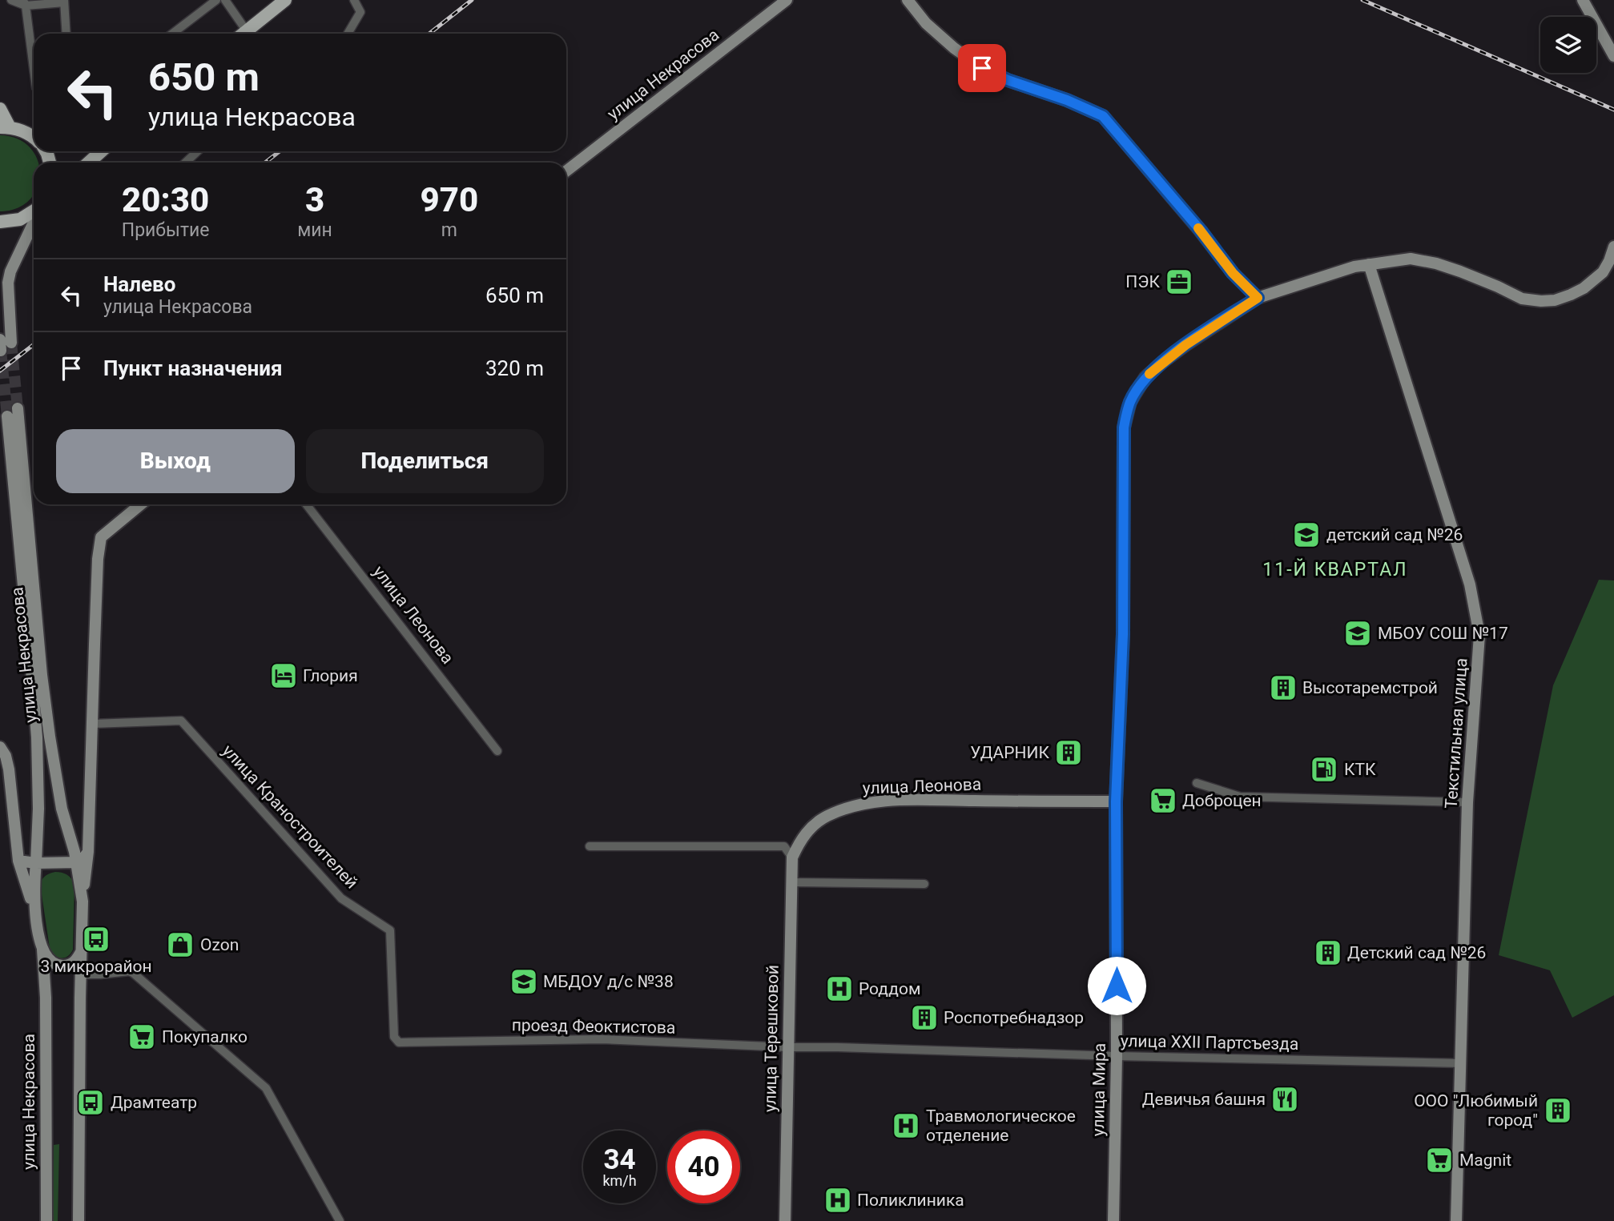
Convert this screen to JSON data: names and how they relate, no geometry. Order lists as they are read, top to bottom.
{
  "streets": {
    "street": [
      "улица Некрасова",
      "улица Леонова",
      "Текстильная улица",
      "улица Краностроителей",
      "проезд Феоктистова",
      "улица Терешковой",
      "улица XXII Партсъезда",
      "улица Мира"
    ]
  },
  "crossings": [
    ["улица Леонова", "улица Терешковой"],
    ["улица Леонова", "улица Мира"],
    ["Текстильная улица", "улица XXII Партсъезда"],
    ["Текстильная улица", "улица Мира"],
    ["улица Краностроителей", "проезд Феоктистова"],
    ["проезд Феоктистова", "улица Терешковой"],
    ["проезд Феоктистова", "улица XXII Партсъезда"],
    ["улица Терешковой", "улица XXII Партсъезда"],
    ["улица XXII Партсъезда", "улица Мира"]
  ],
  "districts": ["11-Й КВАРТАЛ"],
  "places": {
    "office": ["ПЭК"],
    "school or university": ["детский сад №26", "МБОУ СОШ №17", "МБДОУ д/с №38"],
    "hotel": ["Глория"],
    "building": [
      "Высотаремстрой",
      "УДАРНИК",
      "Детский сад №26",
      "Роспотребнадзор",
      "ООО \"Любимый город\""
    ],
    "fuel station": ["КТК"],
    "supermarket": ["Доброцен", "Покупалко", "Magnit"],
    "bus stop": ["3 микрорайон", "Драмтеатр"],
    "shop": ["Ozon"],
    "hospital": ["Роддом", "Травмологическое отделение", "Поликлиника"],
    "restaurant": ["Девичья башня"]
  },
  "page": {
    "turn": ["650 m", "улица Некрасова"],
    "eta": [
      "20:30",
      "Прибытие",
      "3",
      "мин",
      "970",
      "m"
    ],
    "list": [
      {
        "name": "Налево",
        "note": "улица Некрасова",
        "value": "650 m"
      },
      {
        "name": "Пункт назначения",
        "value": "320 m"
      }
    ],
    "buttons": ["Выход", "Поделиться"],
    "speed": "34 km/h",
    "limit": "40"
  }
}
